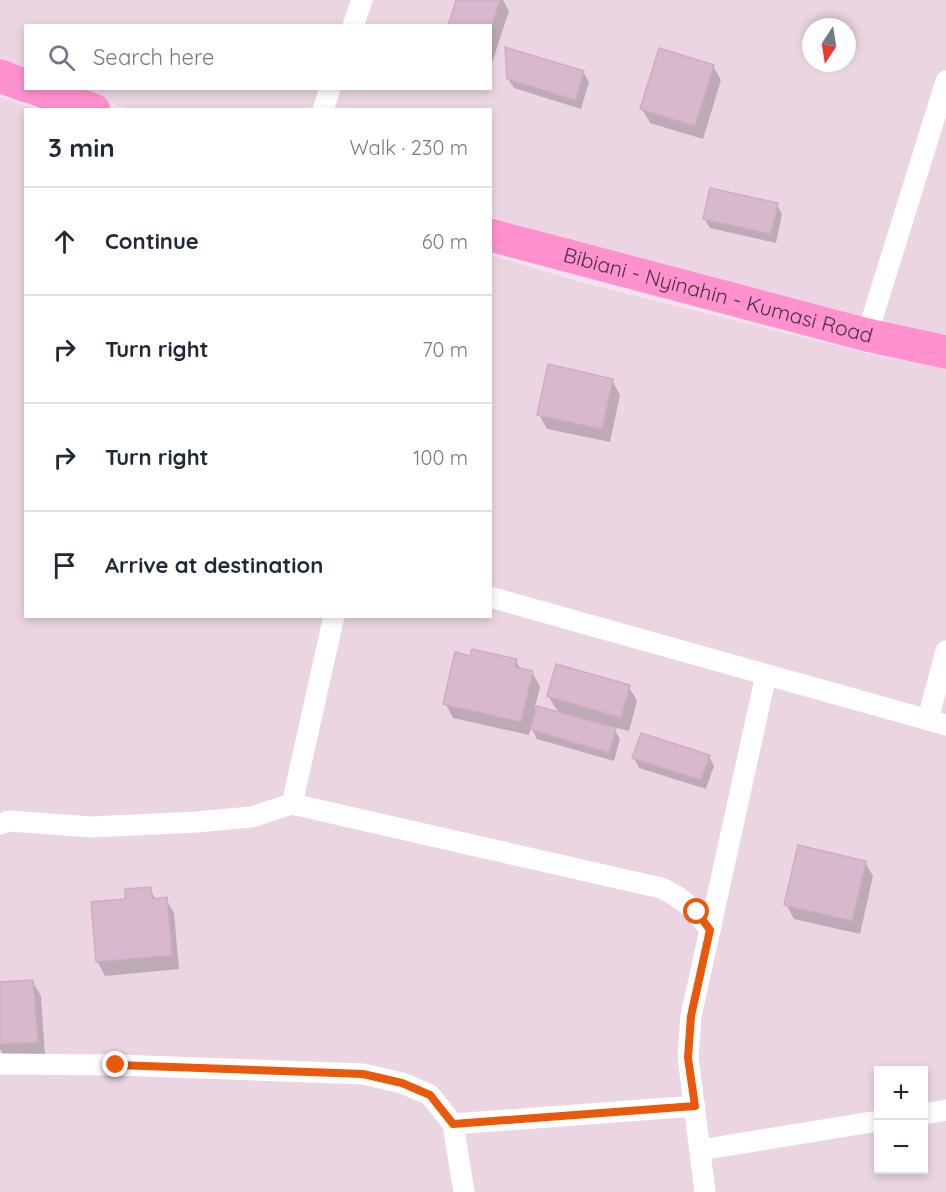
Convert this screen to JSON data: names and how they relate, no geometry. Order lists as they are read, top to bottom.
{
  "streets": {
    "main road": ["Bibiani - Nyinahin - Kumasi Road"]
  },
  "north": "bottom",
  "page": {
    "search": "Search here",
    "heading": ["3 min", "Walk · 230 m"],
    "list": [
      ["Continue", "60 m"],
      ["Turn right", "70 m"],
      ["Turn right", "100 m"],
      "Arrive at destination"
    ],
    "map_buttons": ["+", "−"]
  }
}
